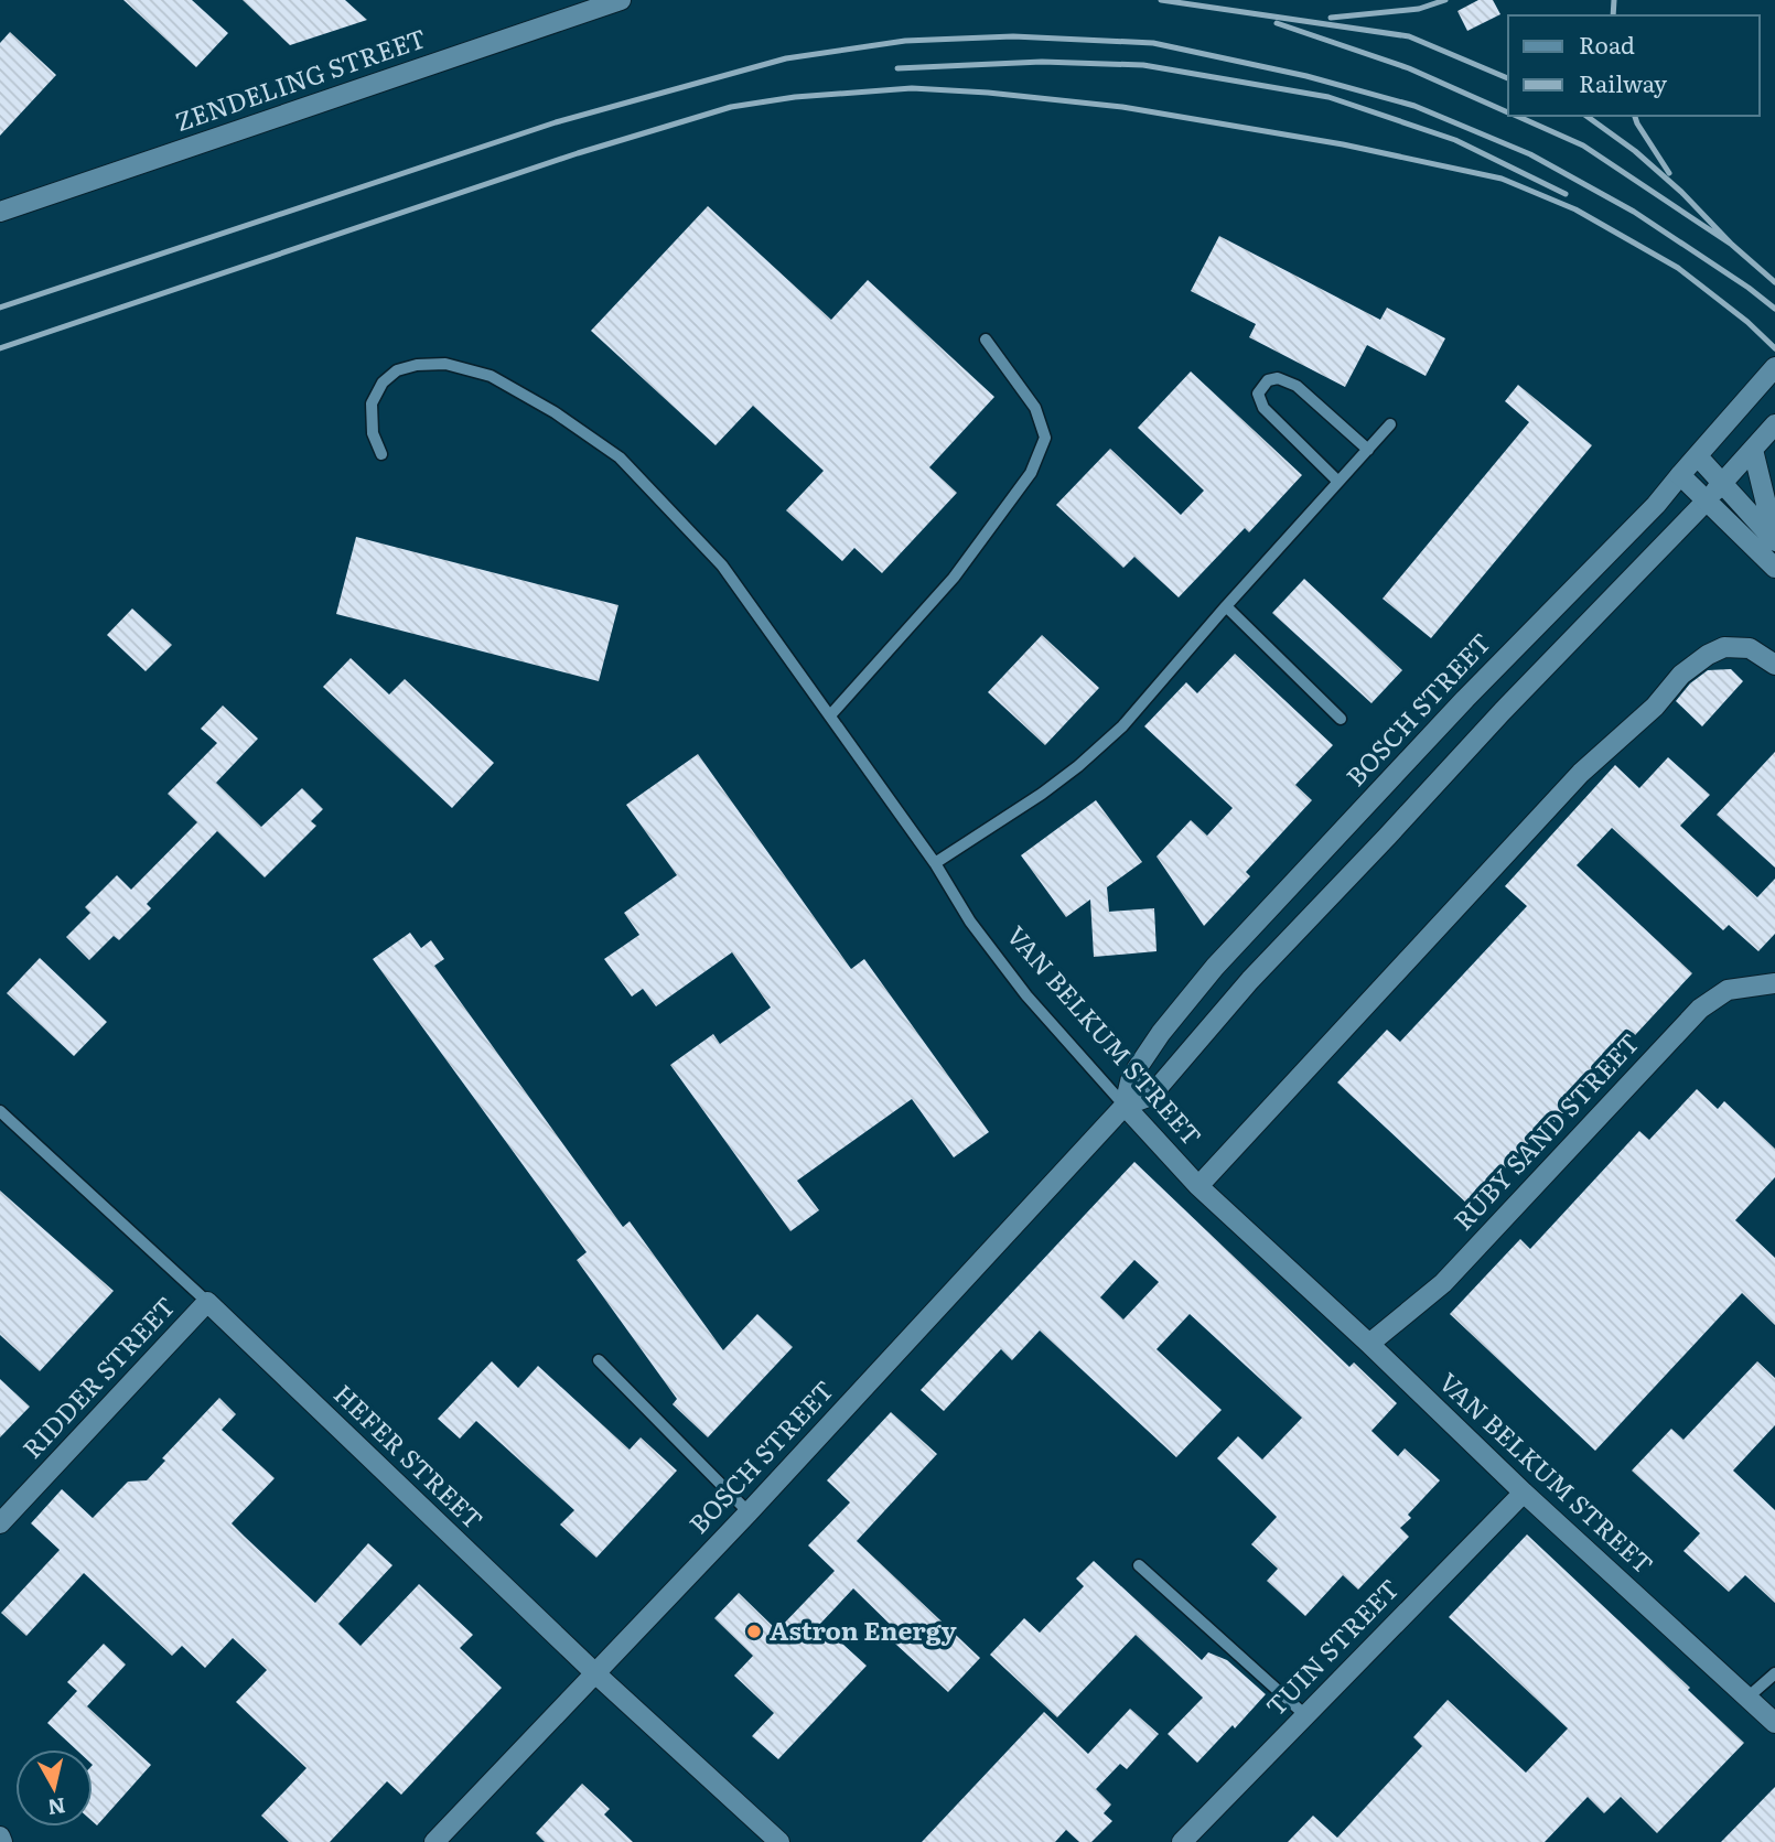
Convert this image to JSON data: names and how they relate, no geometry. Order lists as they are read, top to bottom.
{
  "streets": {
    "street": [
      "ZENDELING STREET",
      "BOSCH STREET",
      "VAN BELKUM STREET",
      "RUBY SAND STREET",
      "RIDDER STREET",
      "HEFER STREET",
      "TUIN STREET"
    ]
  },
  "crossings": [
    ["BOSCH STREET", "VAN BELKUM STREET"],
    ["BOSCH STREET", "HEFER STREET"],
    ["VAN BELKUM STREET", "RUBY SAND STREET"],
    ["VAN BELKUM STREET", "TUIN STREET"],
    ["RIDDER STREET", "HEFER STREET"]
  ],
  "places": ["Astron Energy"],
  "legend": ["Road", "Railway"],
  "north": "bottom"
}
